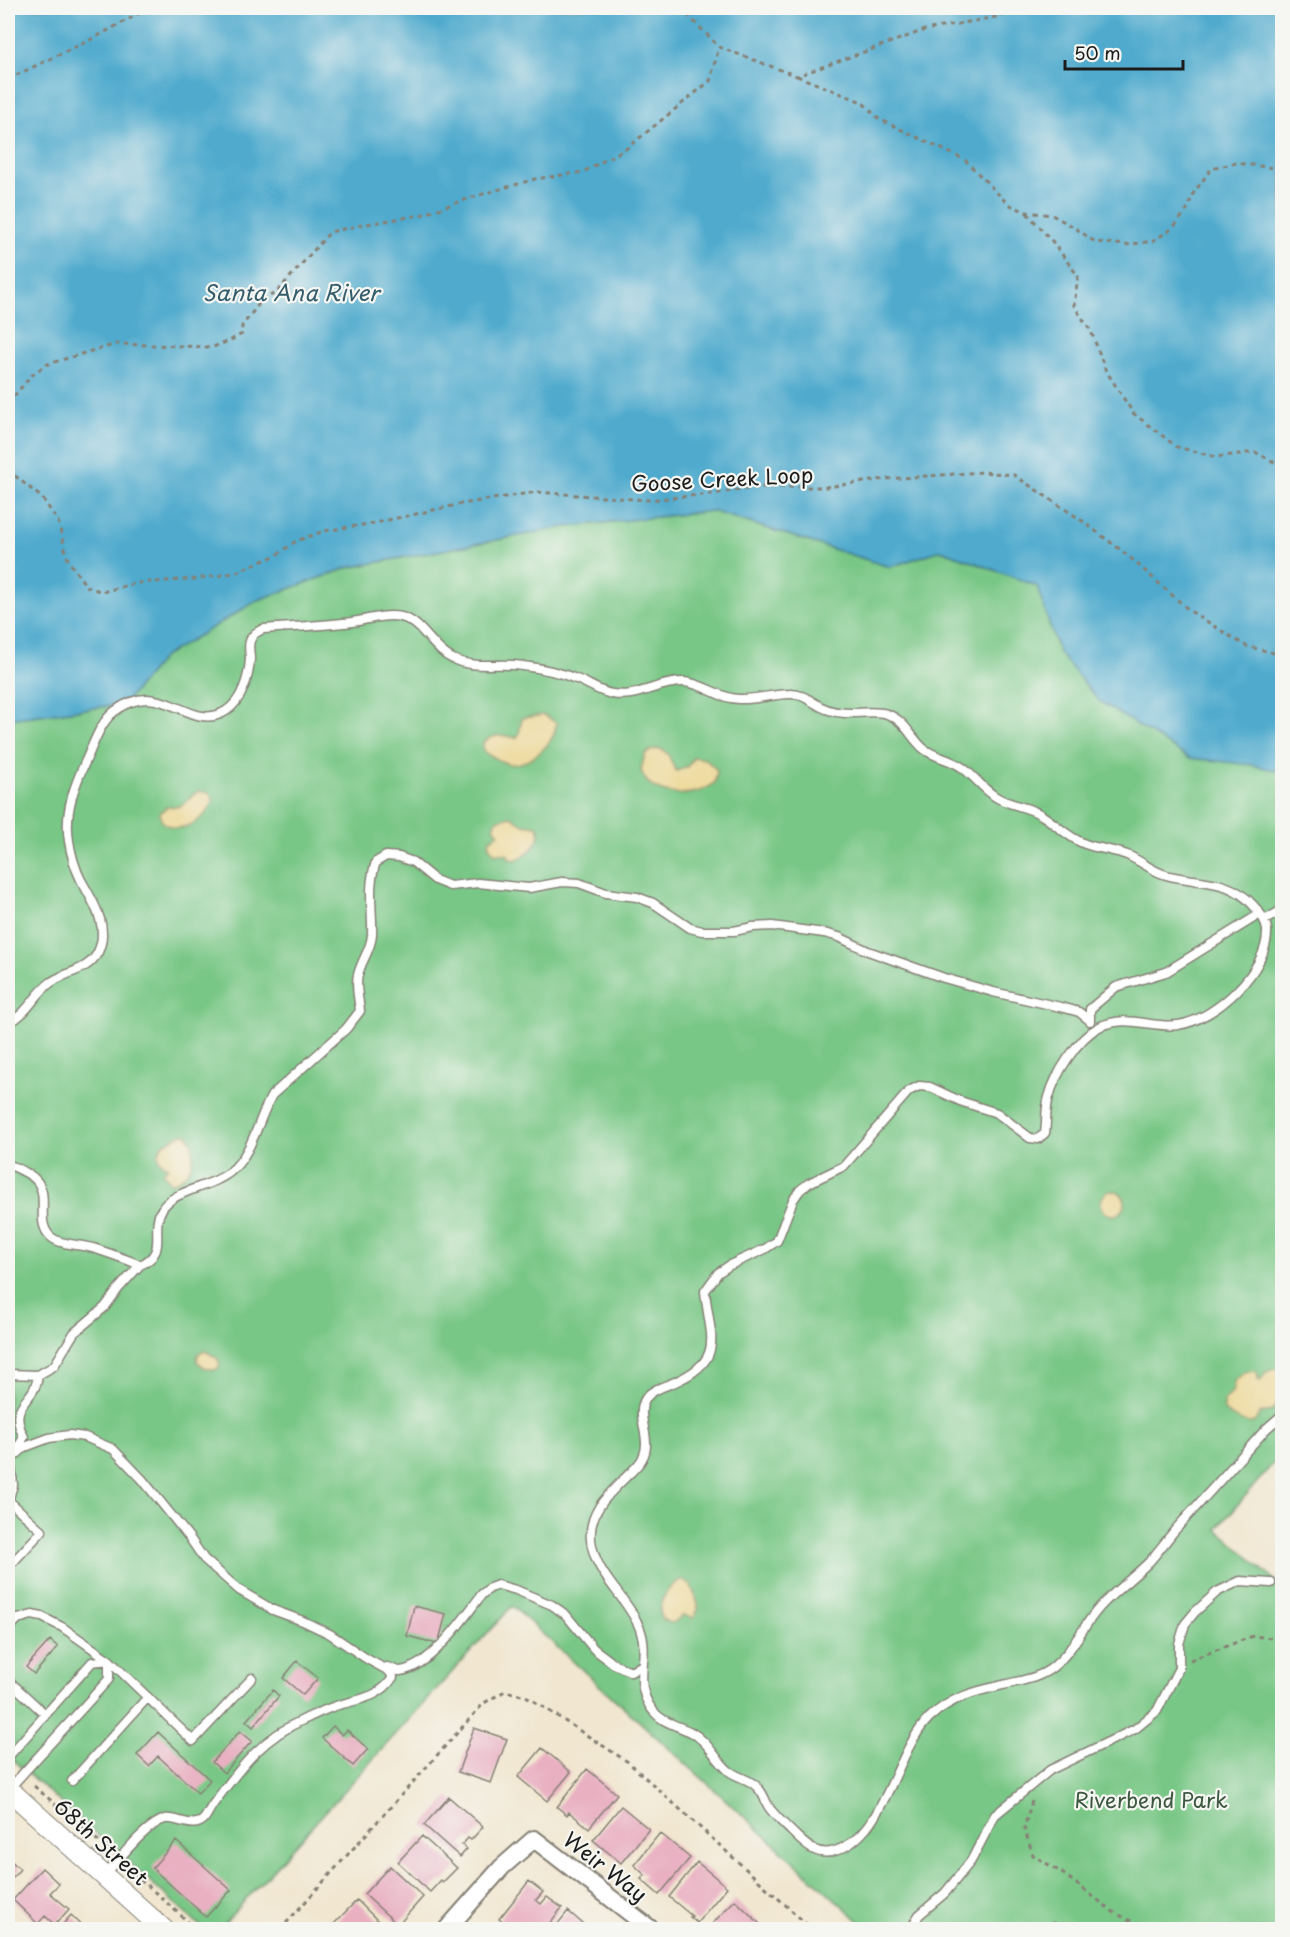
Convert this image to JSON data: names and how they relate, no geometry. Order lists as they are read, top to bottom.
{
  "streets": {
    "street": ["68th Street", "Weir Way"],
    "path": ["Goose Creek Loop"]
  },
  "water": ["Santa Ana River"],
  "parks": ["Riverbend Park"],
  "scale_bar": "50 m"
}
